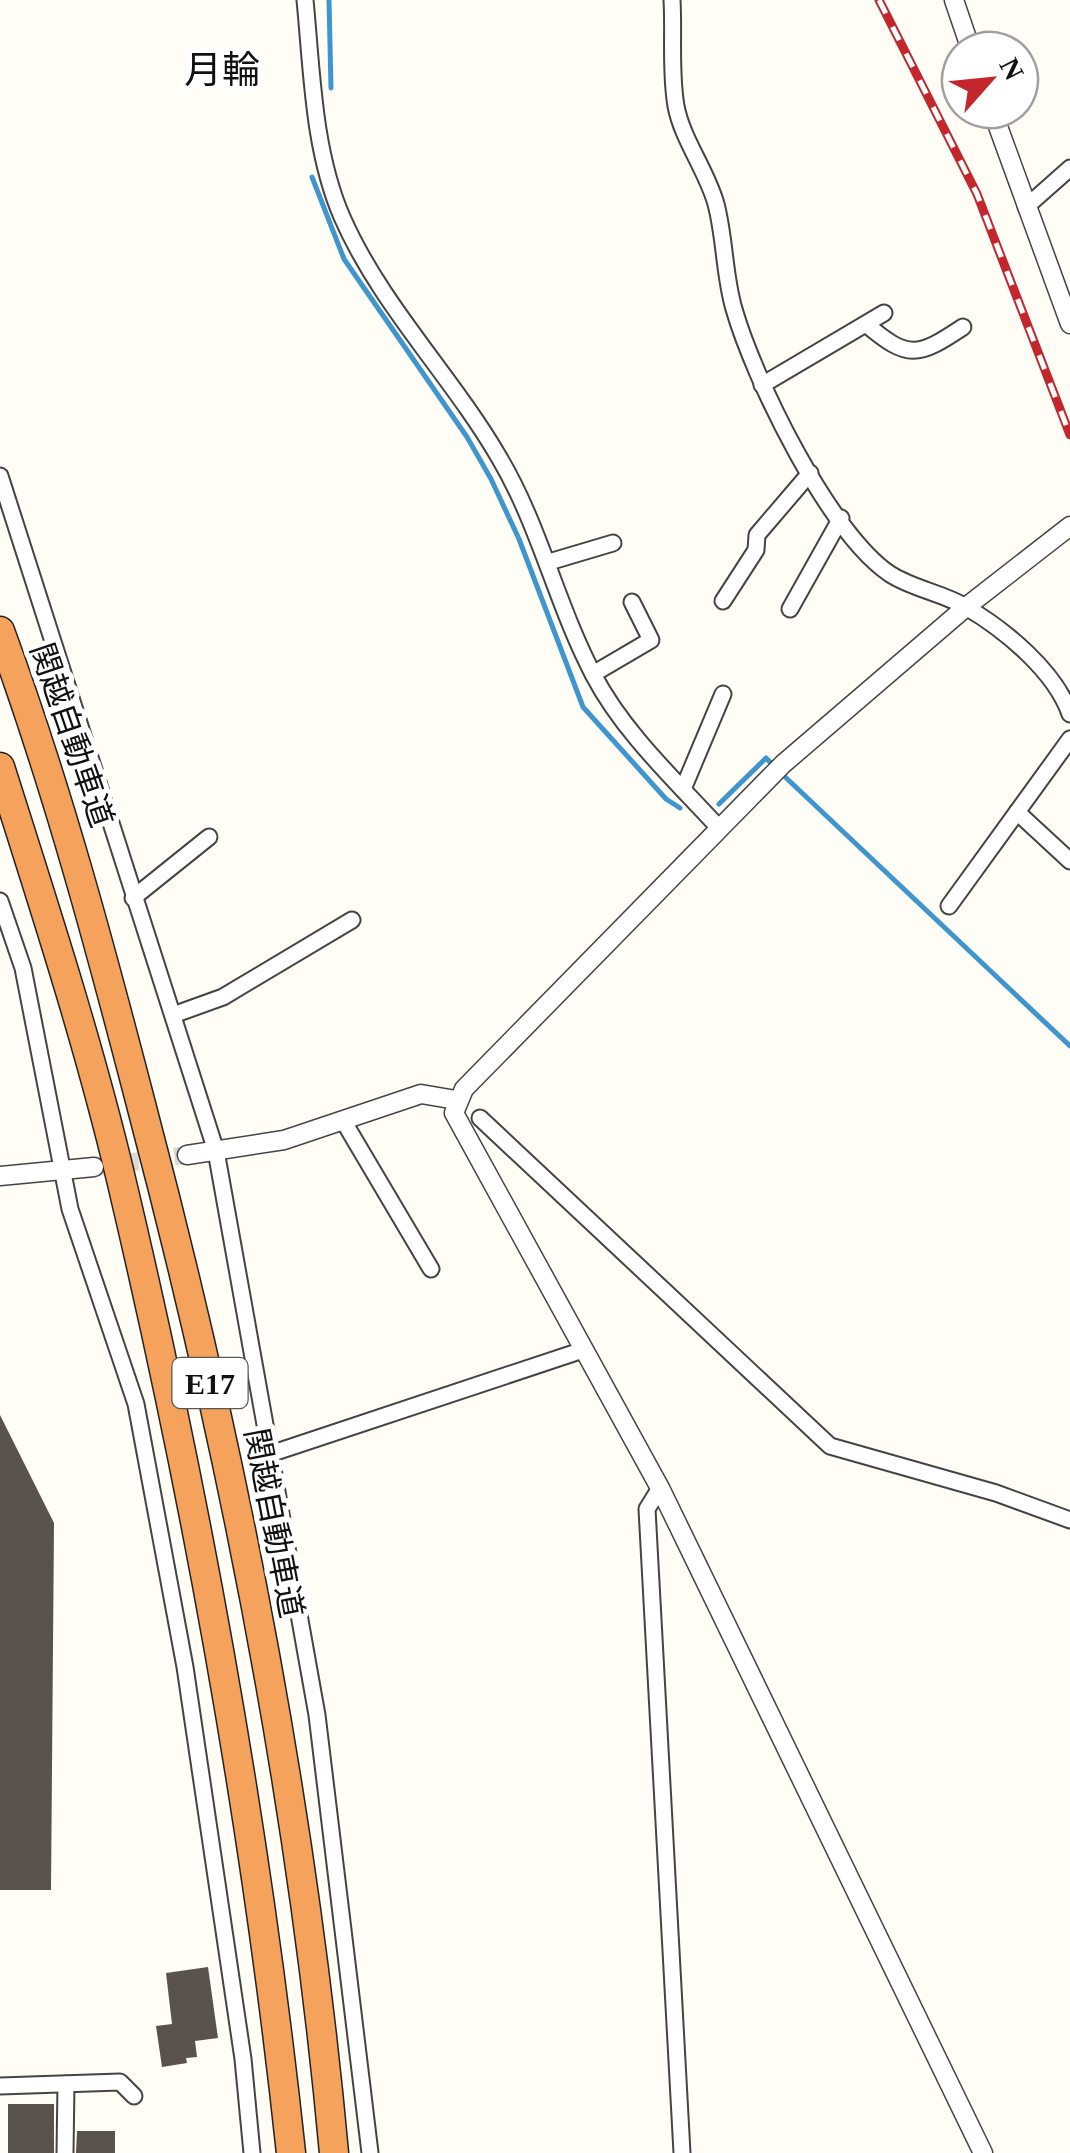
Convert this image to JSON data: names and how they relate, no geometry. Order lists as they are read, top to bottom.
{
  "streets": {
    "highway": ["関越自動車道", "E17"]
  },
  "districts": ["月輪"],
  "north": "top right"
}
